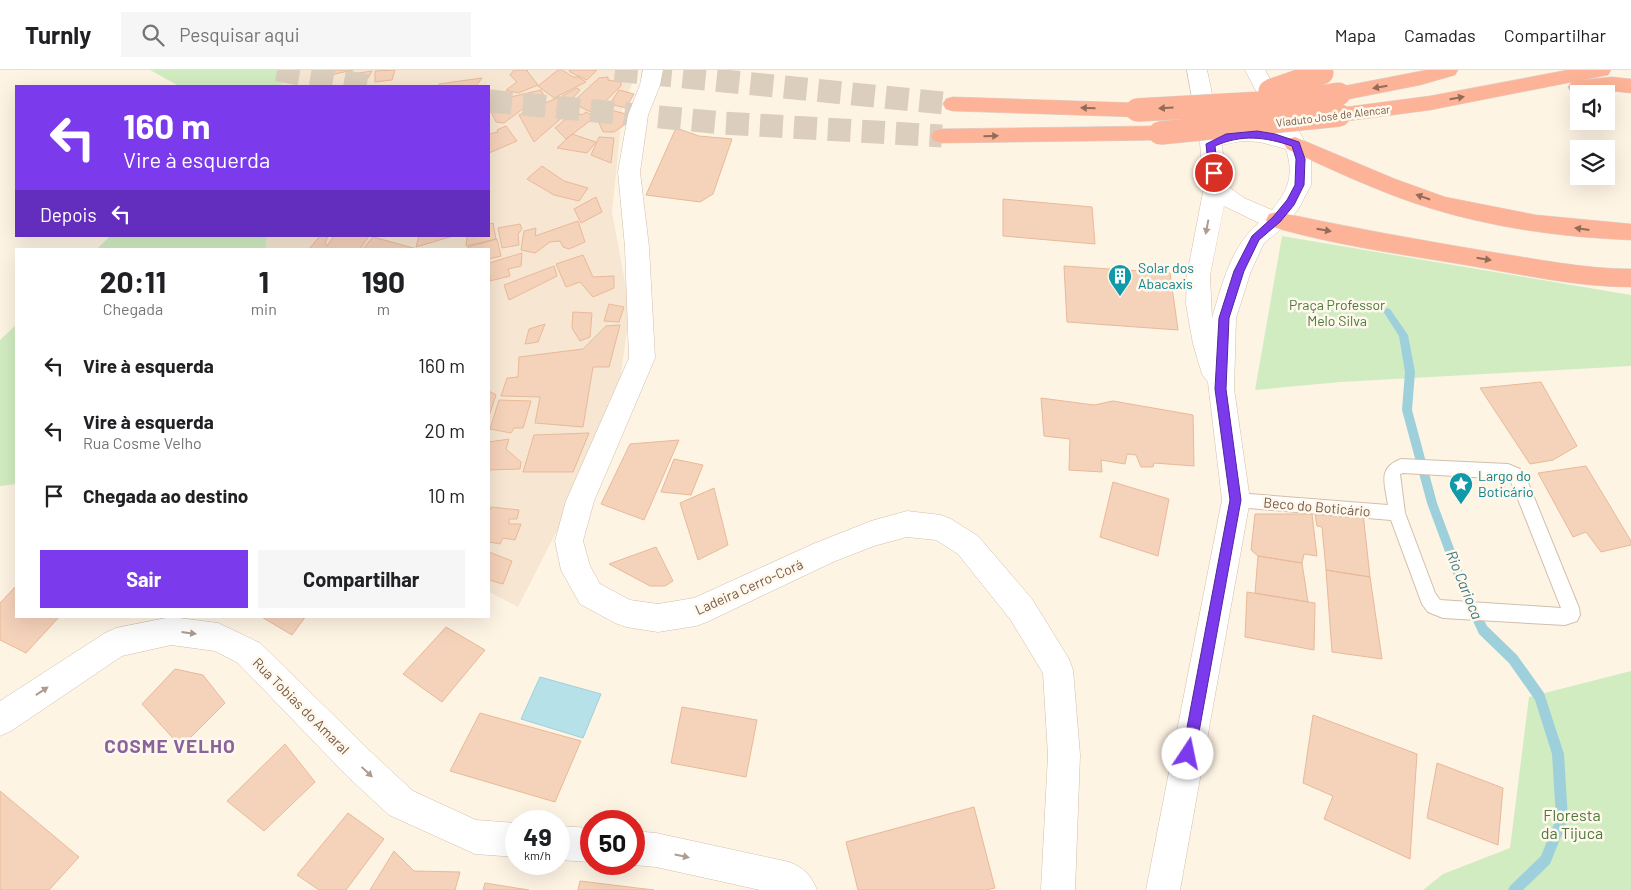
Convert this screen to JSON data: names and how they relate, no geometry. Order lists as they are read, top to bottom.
{
  "streets": {
    "highway": ["Viaduto José de Alencar"],
    "street": ["Ladeira Cerro-Corá", "Rua Tobias do Amaral"],
    "lane": ["Beco do Boticário"]
  },
  "one_way": ["Rua Tobias do Amaral"],
  "districts": ["COSME VELHO"],
  "water": ["Rio Carioca"],
  "parks": ["Praça Professor Melo Silva", "Floresta da Tijuca"],
  "places": {
    "building": ["Solar dos Abacaxis"],
    "place": ["Largo do Boticário"]
  },
  "page": {
    "header": "Turnly",
    "search": "Pesquisar aqui",
    "nav": ["Mapa", "Camadas", "Compartilhar"],
    "turn": ["160 m", "Vire à esquerda"],
    "then": "Depois",
    "eta": [
      "20:11",
      "Chegada",
      "1",
      "min",
      "190",
      "m"
    ],
    "list": [
      {
        "name": "Vire à esquerda",
        "value": "160 m"
      },
      {
        "name": "Vire à esquerda",
        "note": "Rua Cosme Velho",
        "value": "20 m"
      },
      {
        "name": "Chegada ao destino",
        "value": "10 m"
      }
    ],
    "buttons": ["Sair", "Compartilhar"],
    "speed": "49 km/h",
    "limit": "50"
  }
}
